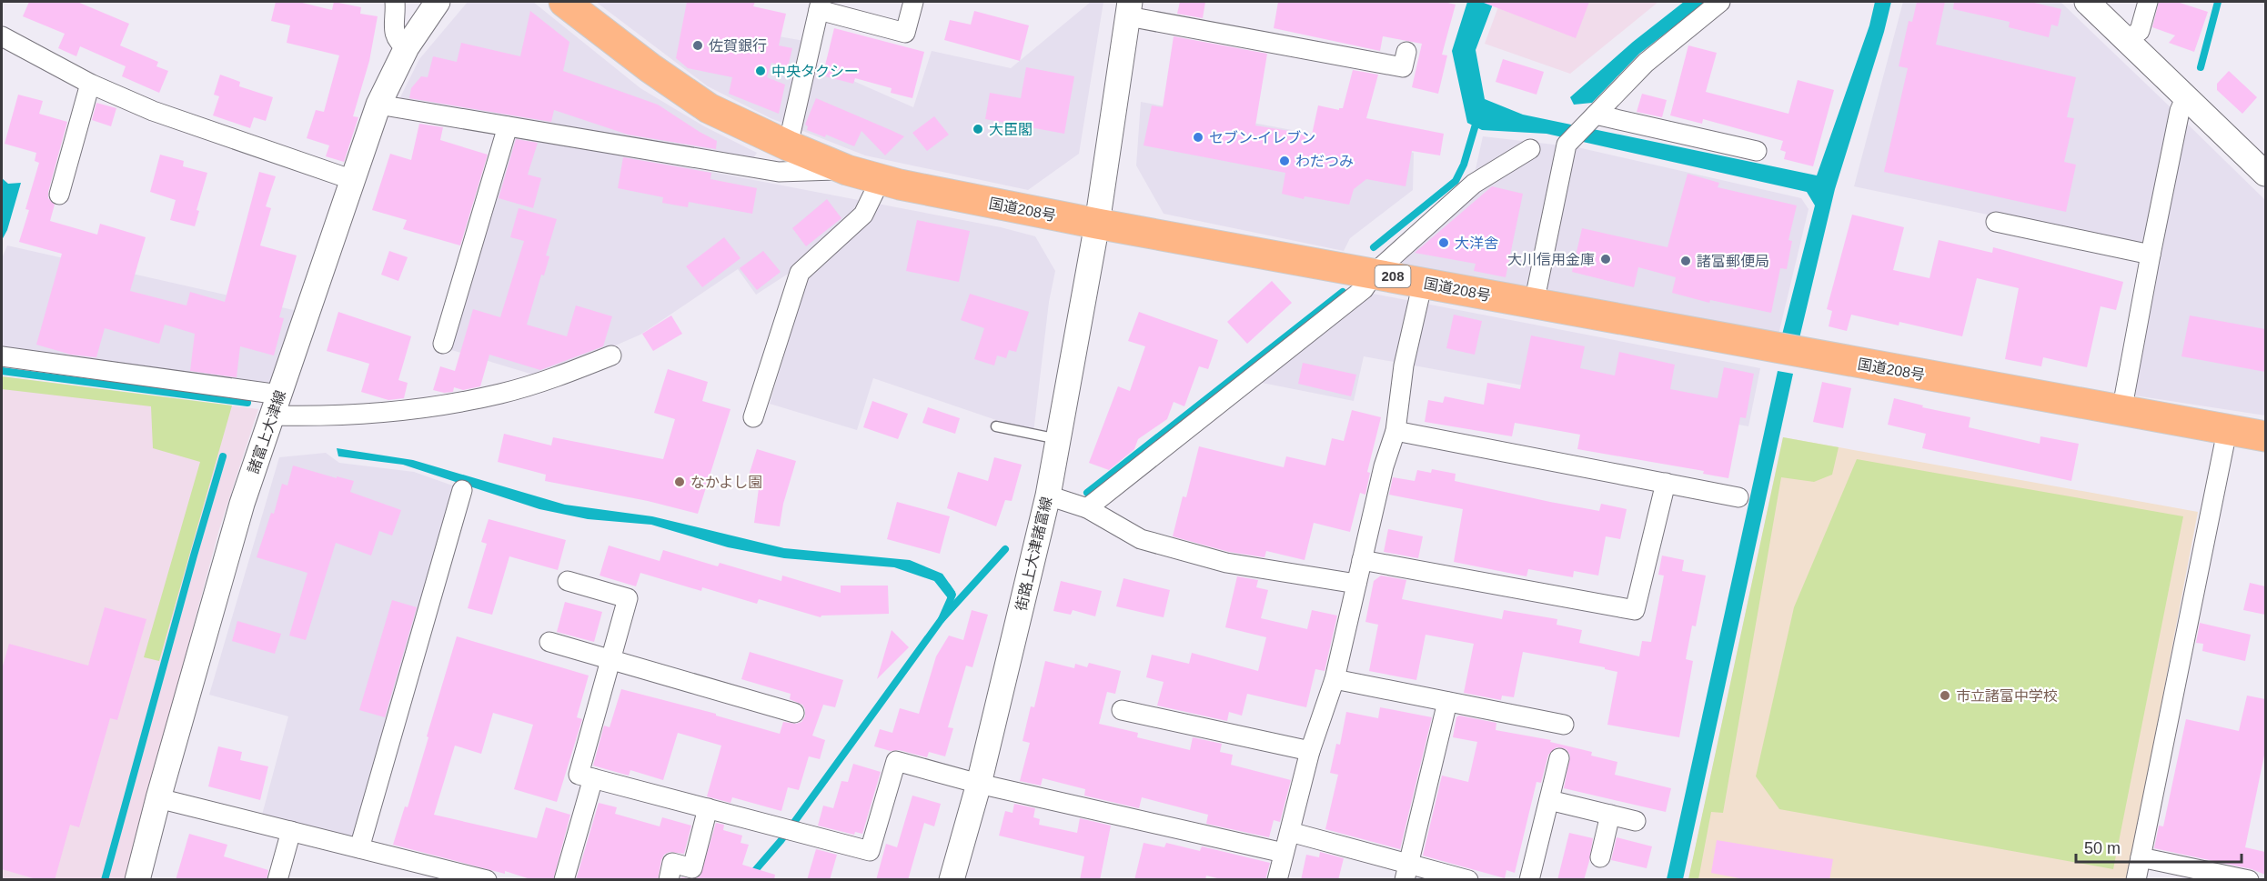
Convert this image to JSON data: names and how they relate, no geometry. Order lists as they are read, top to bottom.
{
  "streets": {
    "highway": ["国道208号", "208"],
    "street": ["諸富上大津線", "街路上大津諸富線"]
  },
  "crossings": [
    ["国道208号", "街路上大津諸富線"]
  ],
  "places": [
    "佐賀銀行",
    "中央タクシー",
    "大臣閣",
    "セブン-イレブン",
    "わだつみ",
    "大洋舎",
    "大川信用金庫",
    "諸富郵便局",
    "なかよし園",
    "市立諸富中学校"
  ],
  "scale_bar": "50 m"
}
